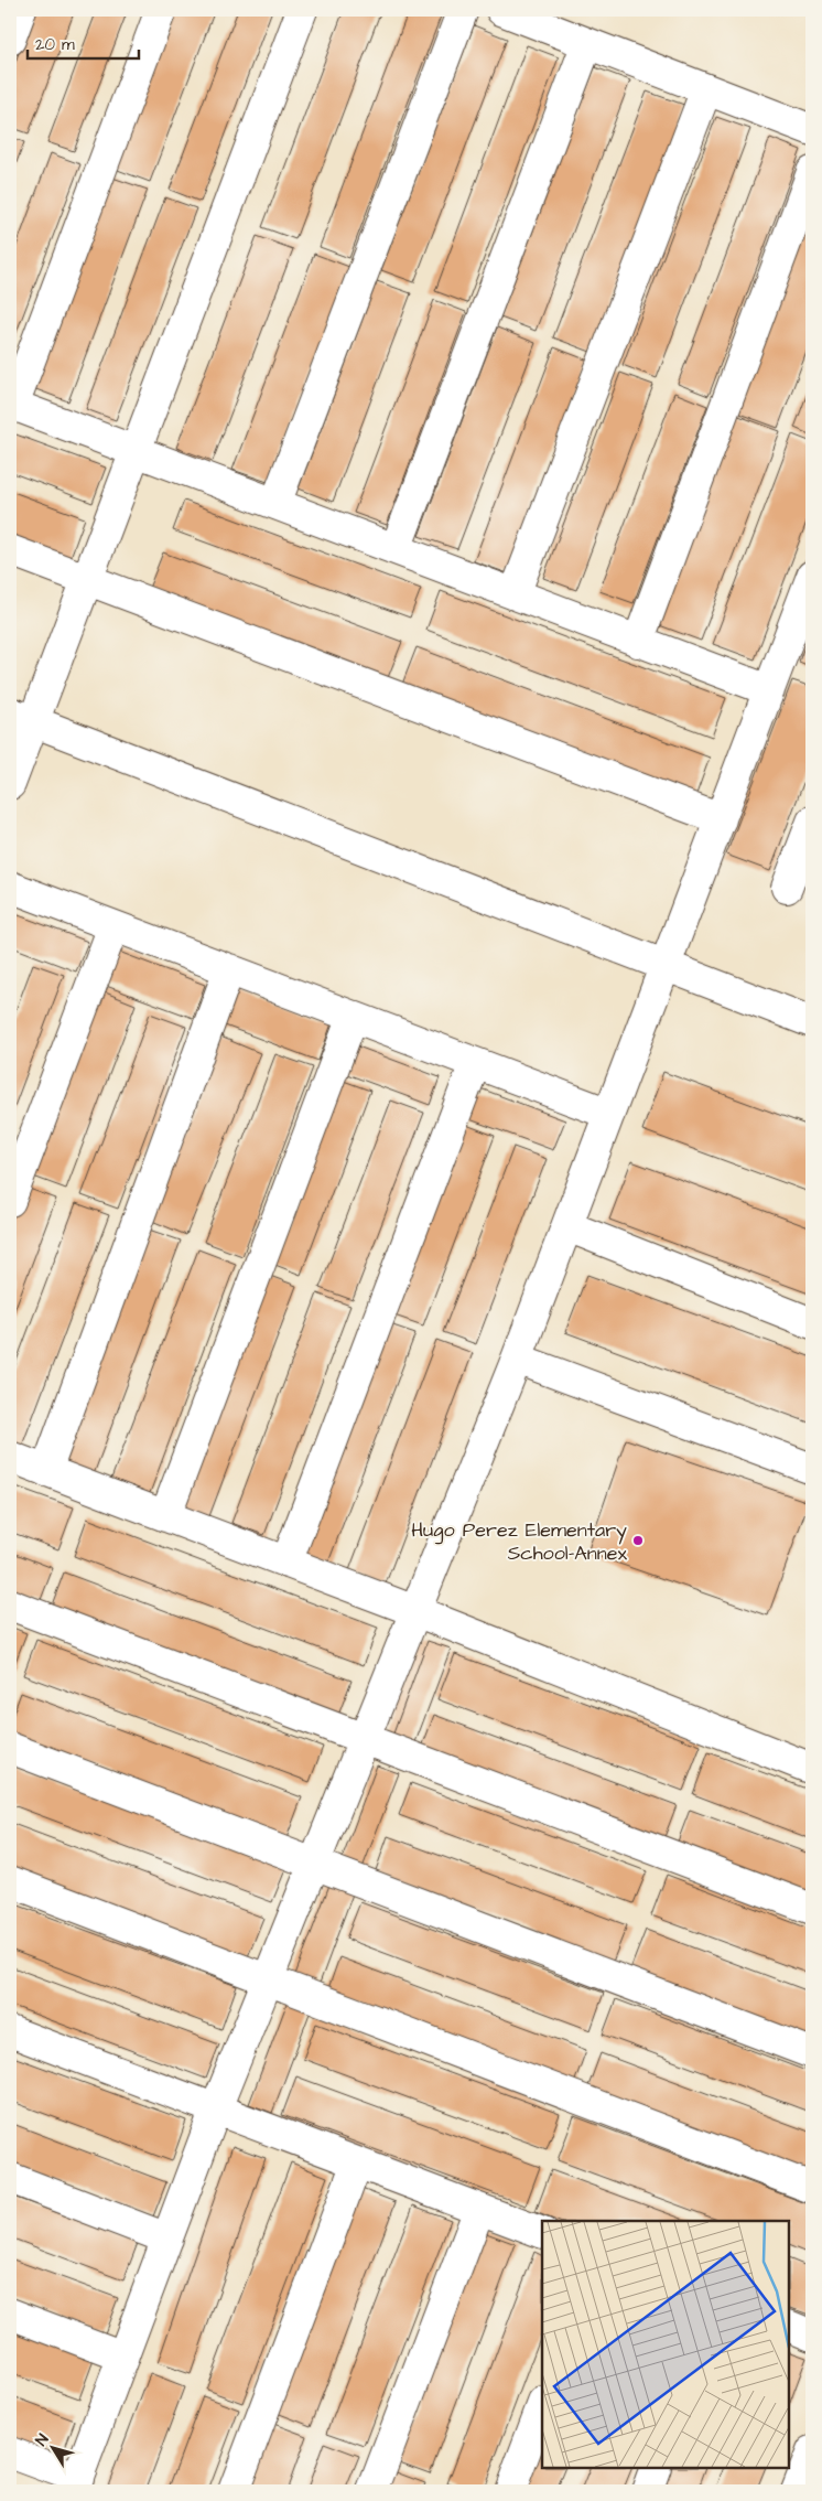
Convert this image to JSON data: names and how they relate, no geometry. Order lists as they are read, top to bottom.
{
  "places": ["Hugo Perez Elementary School-Annex"],
  "scale_bar": "20 m",
  "north": "top left"
}
